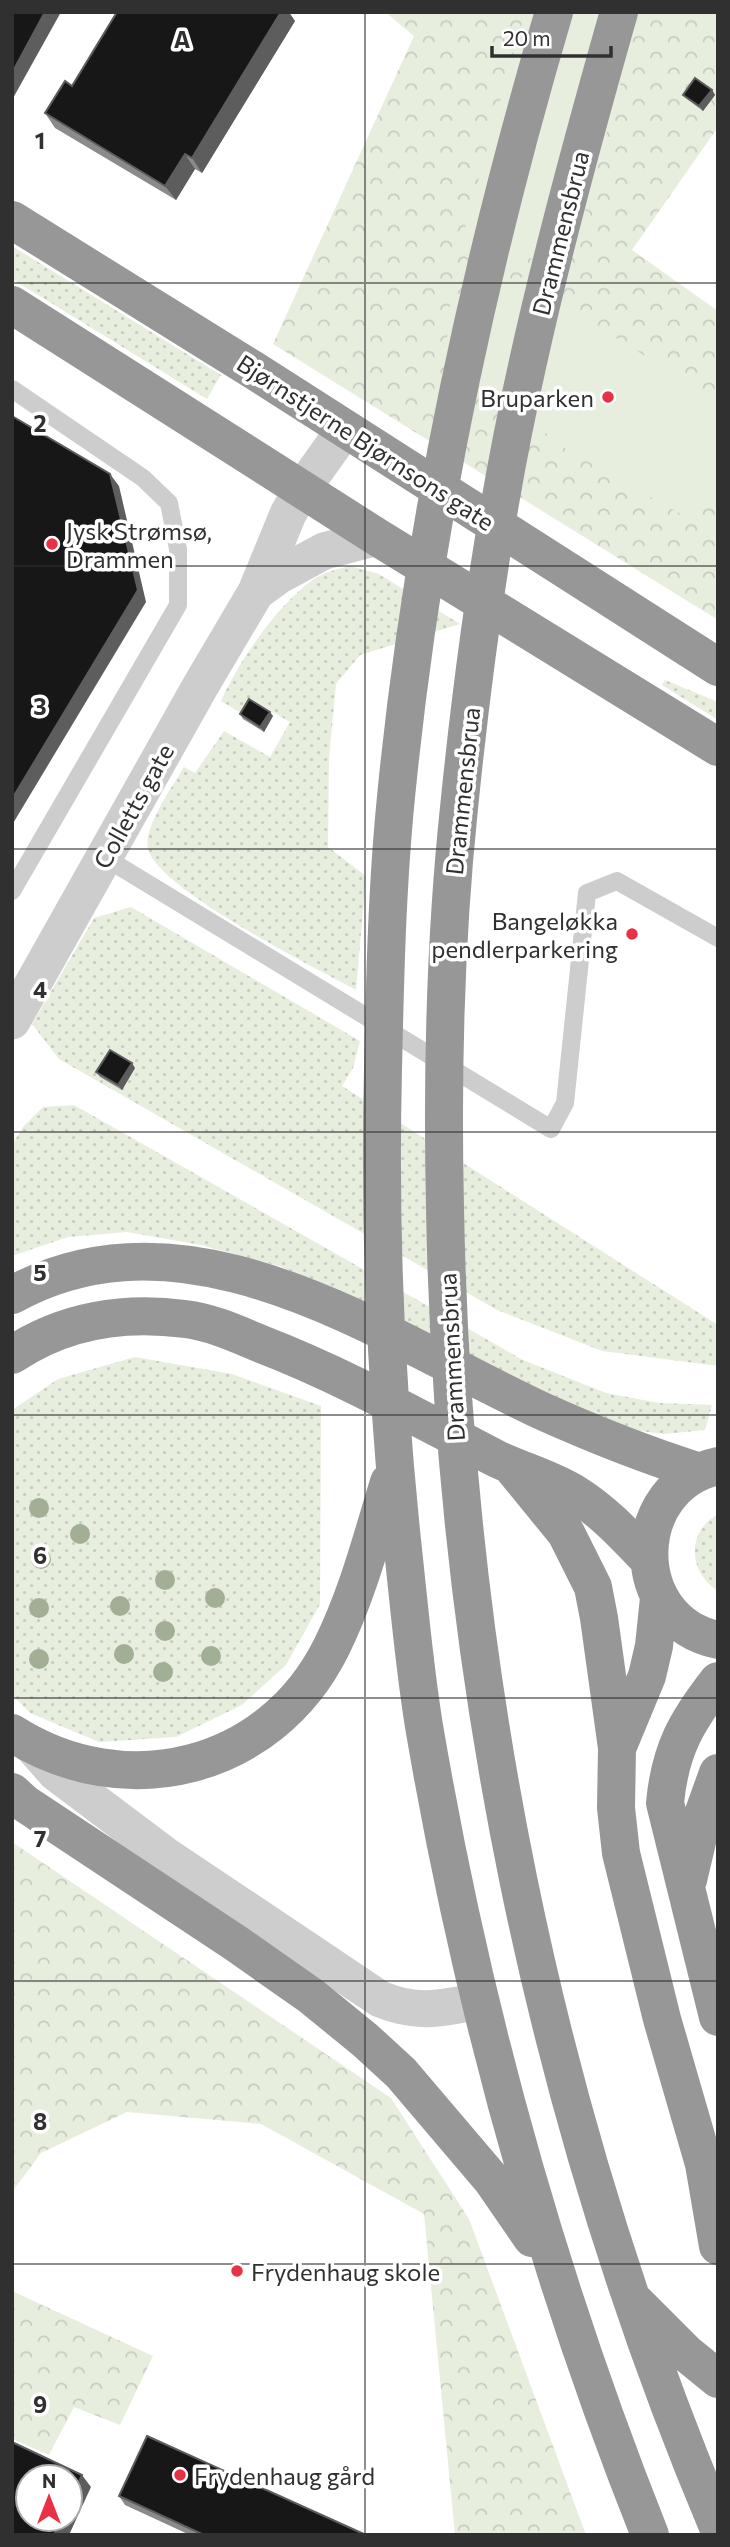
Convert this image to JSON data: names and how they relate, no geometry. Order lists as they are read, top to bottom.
{
  "streets": {
    "highway": ["Drammensbrua", "Bjørnstjerne Bjørnsons gate"],
    "street": ["Colletts gate"]
  },
  "crossings": [
    ["Bjørnstjerne Bjørnsons gate", "Colletts gate"]
  ],
  "places": [
    "Bruparken",
    "Jysk Strømsø, Drammen",
    "Bangeløkka pendlerparkering",
    "Frydenhaug skole",
    "Frydenhaug gård"
  ],
  "scale_bar": "20 m",
  "north": "top",
  "grid": {
    "columns": ["A"],
    "rows": [
      "1",
      "2",
      "3",
      "4",
      "5",
      "6",
      "7",
      "8",
      "9"
    ]
  }
}
